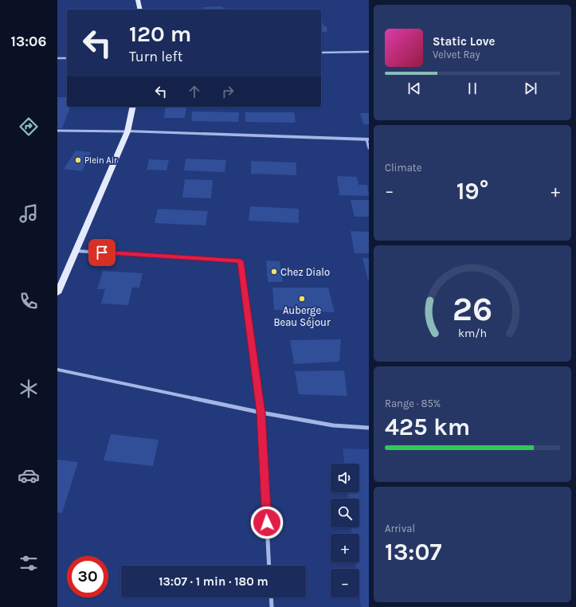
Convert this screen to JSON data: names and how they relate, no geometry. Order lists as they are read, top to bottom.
{
  "places": ["Plein Air", "Chez Dialo", "Auberge Beau Séjour"],
  "page": {
    "tabs": "13:06",
    "turn": ["120 m", "Turn left"],
    "song": ["Static Love", "Velvet Ray"],
    "tile": [
      "Climate",
      ["Range · 85%", "425 km"],
      ["Arrival", "13:07"]
    ],
    "heat": ["−", "19°", "+"],
    "map_buttons": ["+", "−"],
    "limit": "30",
    "trip": "13:07 · 1 min · 180 m",
    "gauge": ["26", "km/h"]
  }
}
